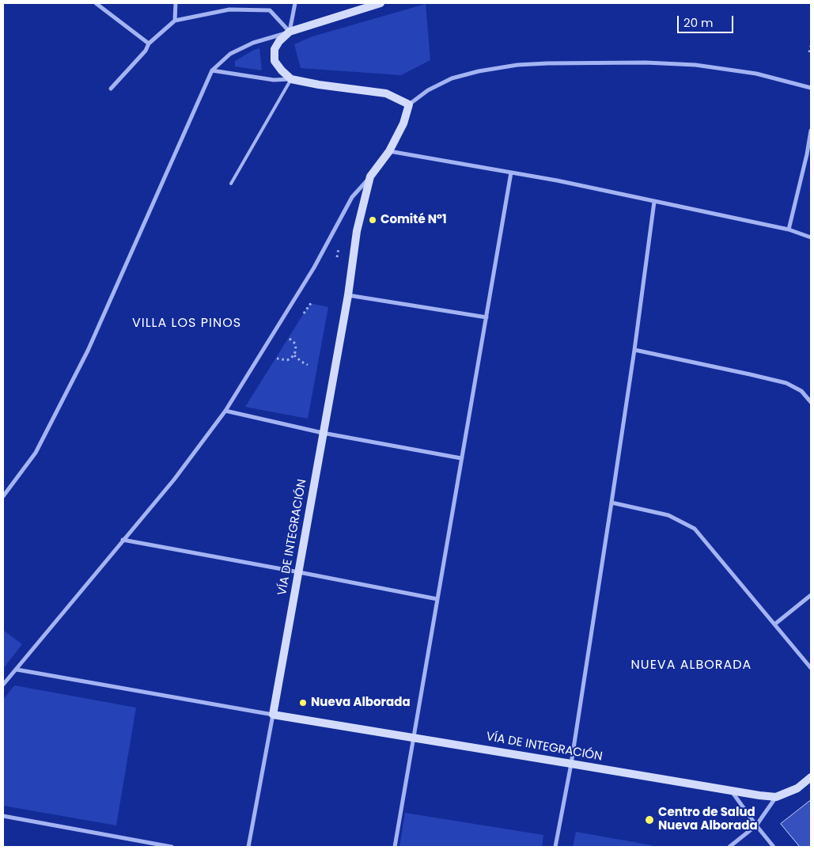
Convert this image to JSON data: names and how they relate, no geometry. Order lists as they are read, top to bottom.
{
  "streets": {
    "main road": ["VÍA DE INTEGRACIÓN"]
  },
  "districts": ["VILLA LOS PINOS", "NUEVA ALBORADA"],
  "places": ["Comité N°1", "Nueva Alborada", "Centro de Salud Nueva Alborada"],
  "scale_bar": "20 m"
}
